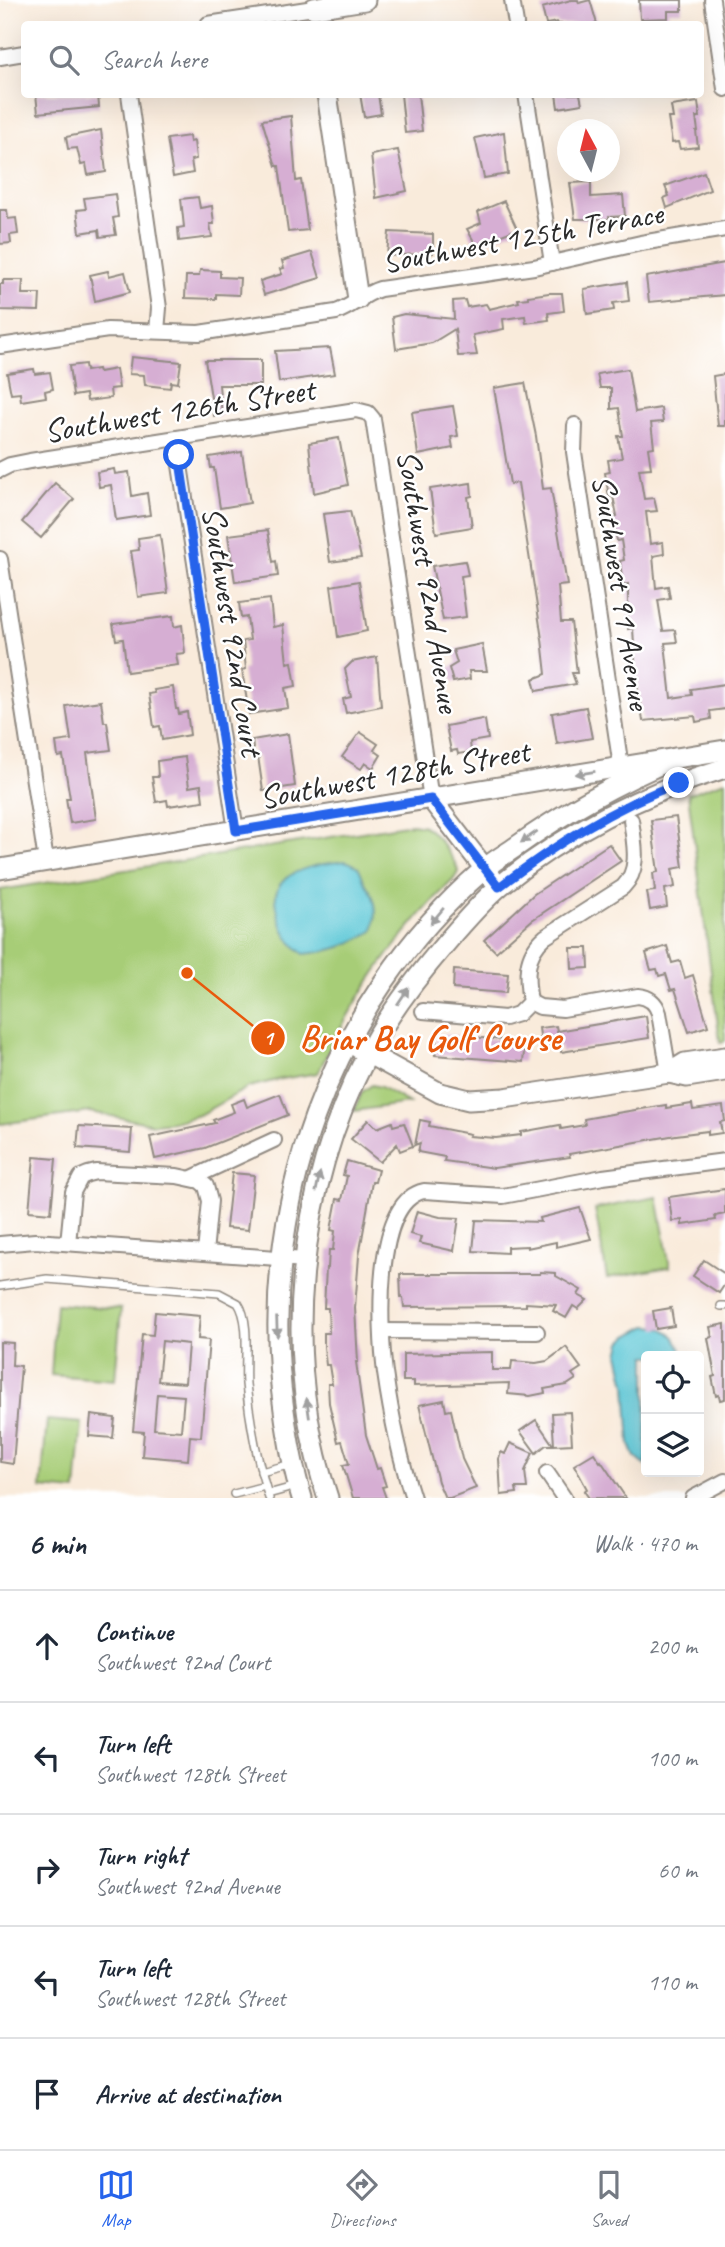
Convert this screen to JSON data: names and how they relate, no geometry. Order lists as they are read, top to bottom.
{
  "streets": {
    "street": [
      "Southwest 125th Terrace",
      "Southwest 126th Street",
      "Southwest 92nd Avenue",
      "Southwest 91 Avenue",
      "Southwest 92nd Court",
      "Southwest 128th Street"
    ]
  },
  "crossings": [
    ["Southwest 126th Street", "Southwest 92nd Avenue"],
    ["Southwest 126th Street", "Southwest 92nd Court"],
    ["Southwest 92nd Avenue", "Southwest 128th Street"],
    ["Southwest 91 Avenue", "Southwest 128th Street"],
    ["Southwest 92nd Court", "Southwest 128th Street"]
  ],
  "places": ["Briar Bay Golf Course"],
  "north": "top",
  "page": {
    "search": "Search here",
    "heading": ["6 min", "Walk · 470 m"],
    "list": [
      ["Continue", "Southwest 92nd Court", "200 m"],
      ["Turn left", "Southwest 128th Street", "100 m"],
      ["Turn right", "Southwest 92nd Avenue", "60 m"],
      ["Turn left", "Southwest 128th Street", "110 m"],
      "Arrive at destination"
    ],
    "nav": ["Map", "Directions", "Saved"]
  }
}
